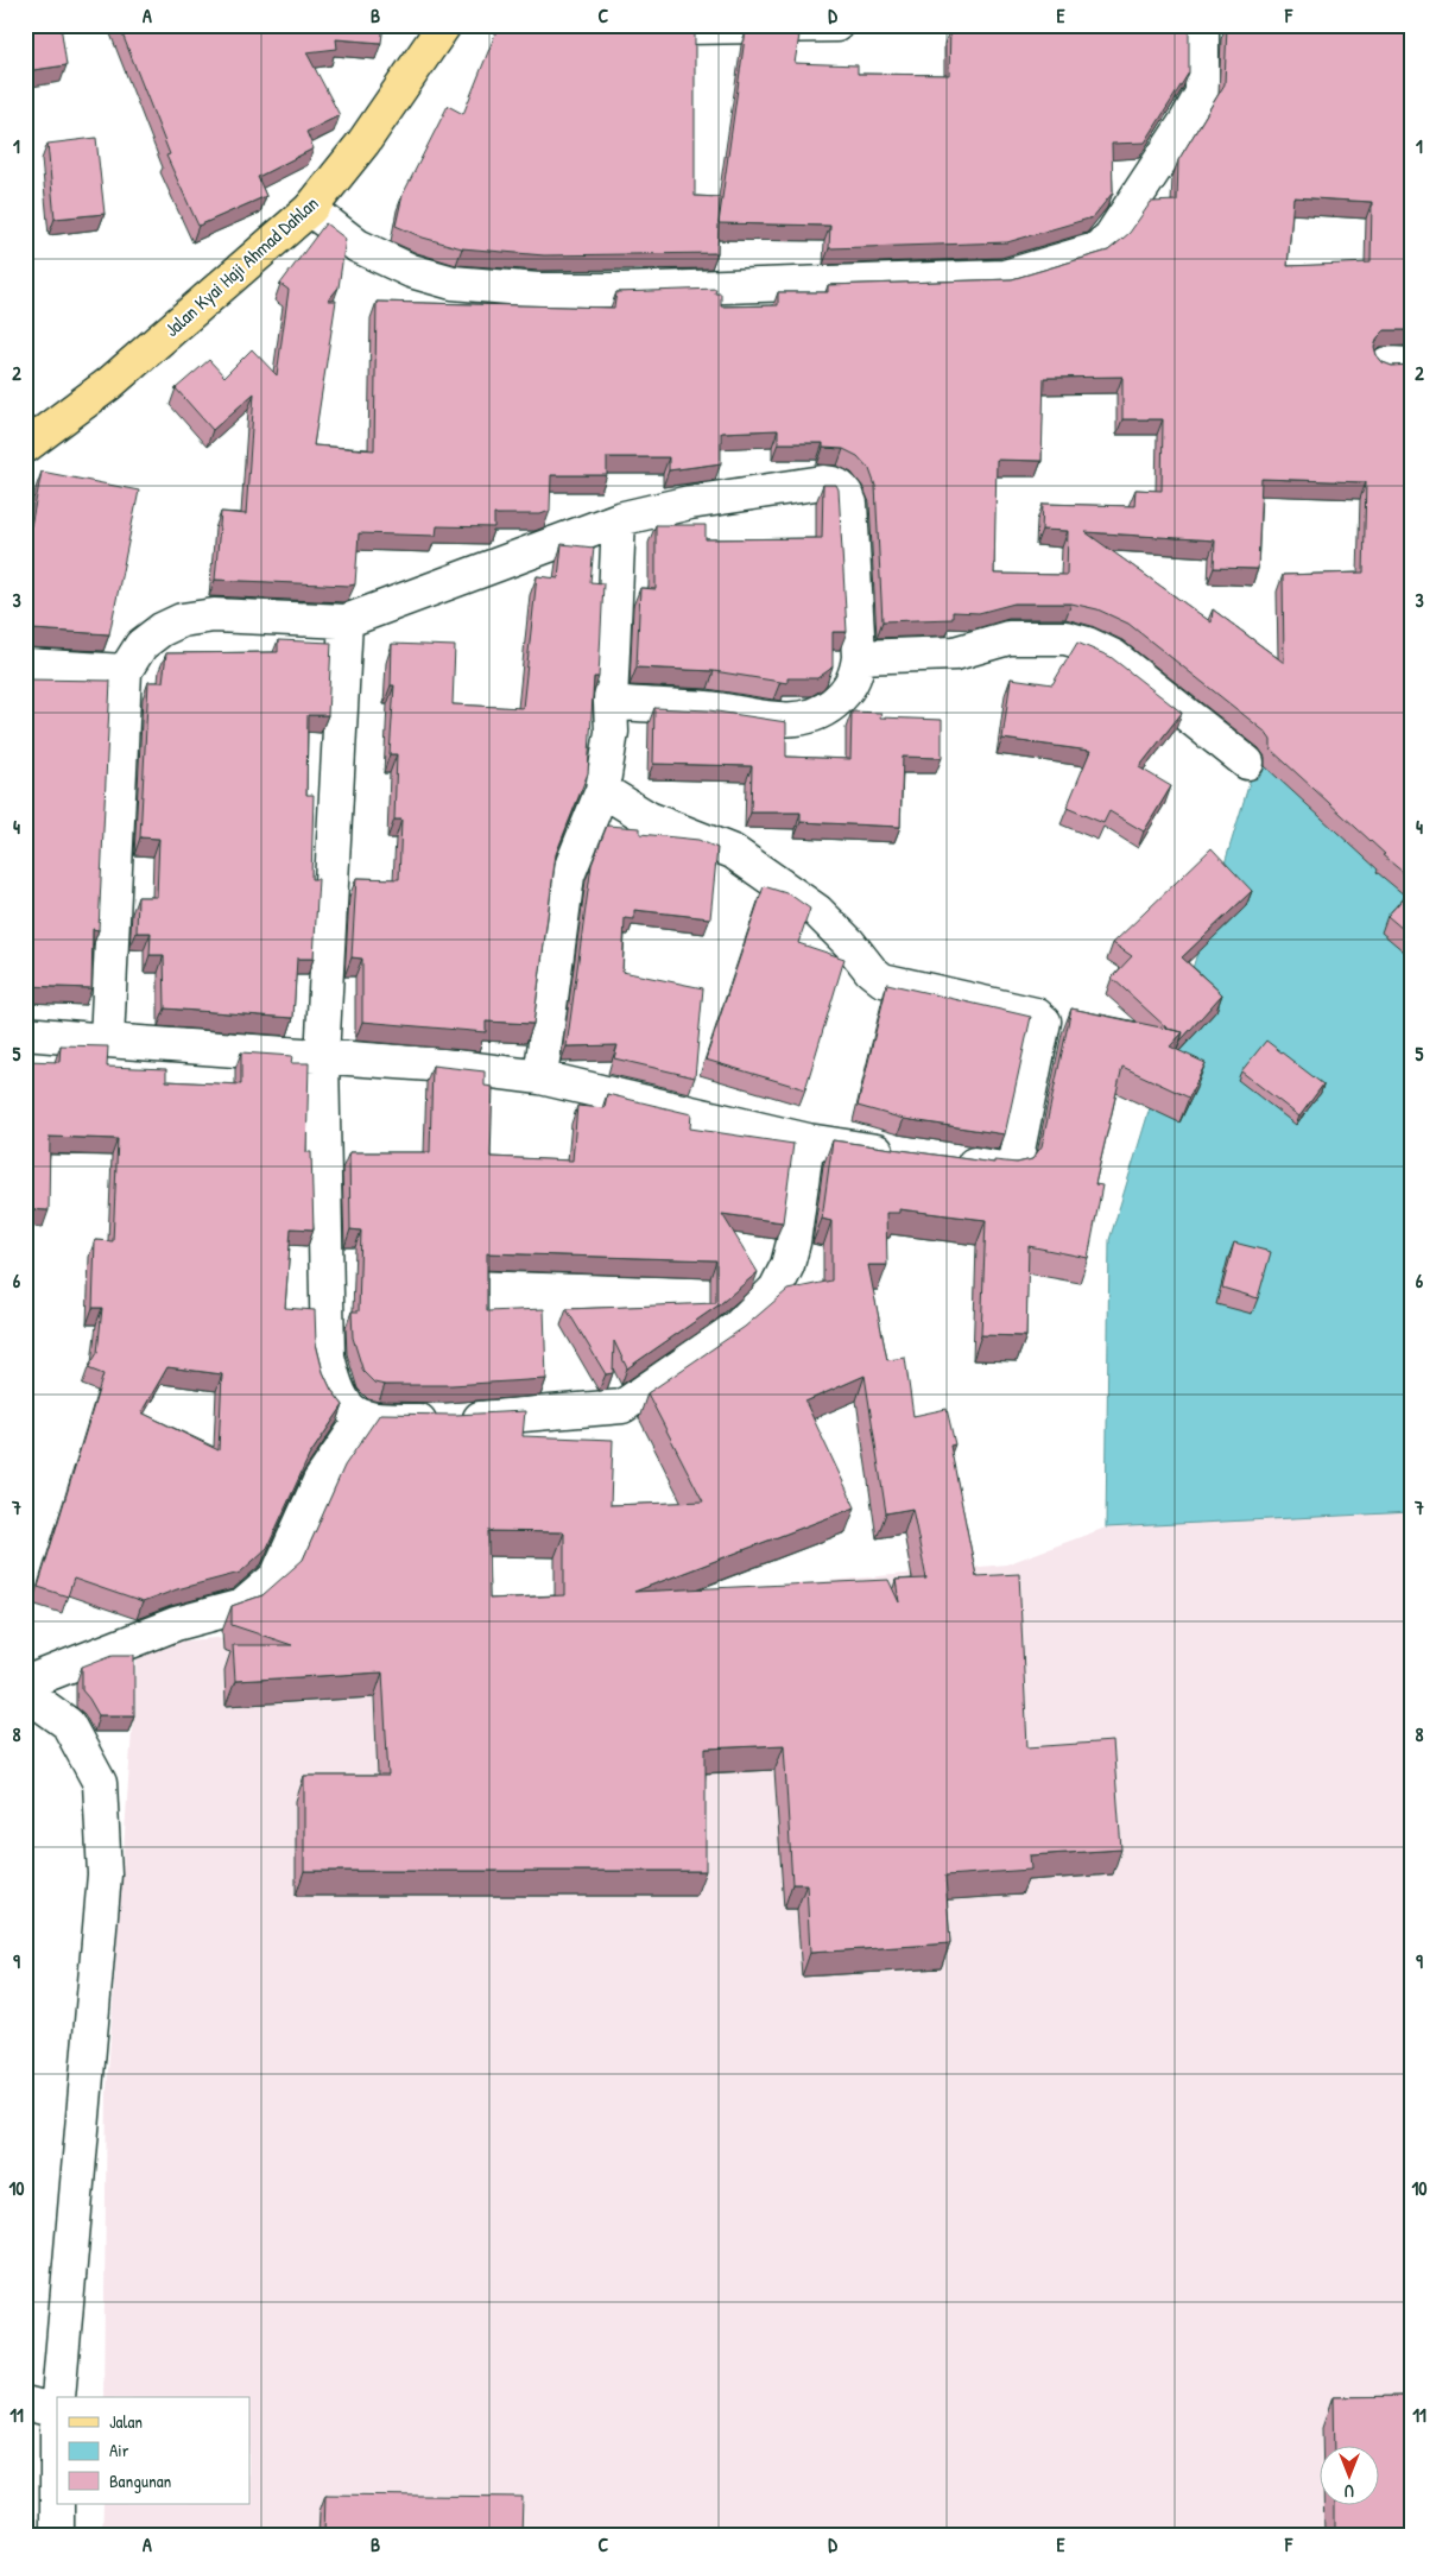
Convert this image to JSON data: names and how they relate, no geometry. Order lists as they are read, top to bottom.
{
  "streets": {
    "main road": ["Jalan Kyai Haji Ahmad Dahlan"]
  },
  "legend": ["Jalan", "Air", "Bangunan"],
  "north": "bottom",
  "grid": {
    "columns": [
      "A",
      "B",
      "C",
      "D",
      "E",
      "F"
    ],
    "rows": [
      "1",
      "2",
      "3",
      "4",
      "5",
      "6",
      "7",
      "8",
      "9",
      "10",
      "11"
    ]
  }
}
